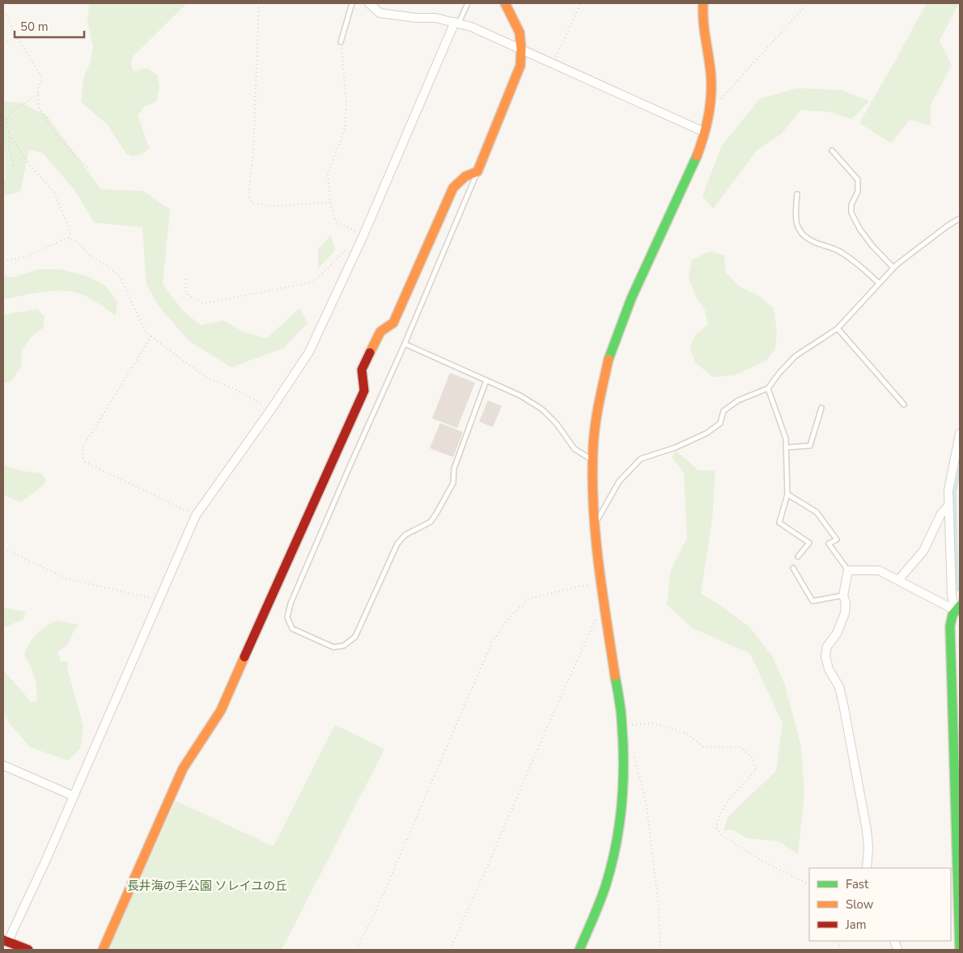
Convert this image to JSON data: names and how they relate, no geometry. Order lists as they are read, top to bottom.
{
  "parks": ["長井海の手公園 ソレイユの丘"],
  "legend": ["Fast", "Slow", "Jam"],
  "scale_bar": "50 m"
}
